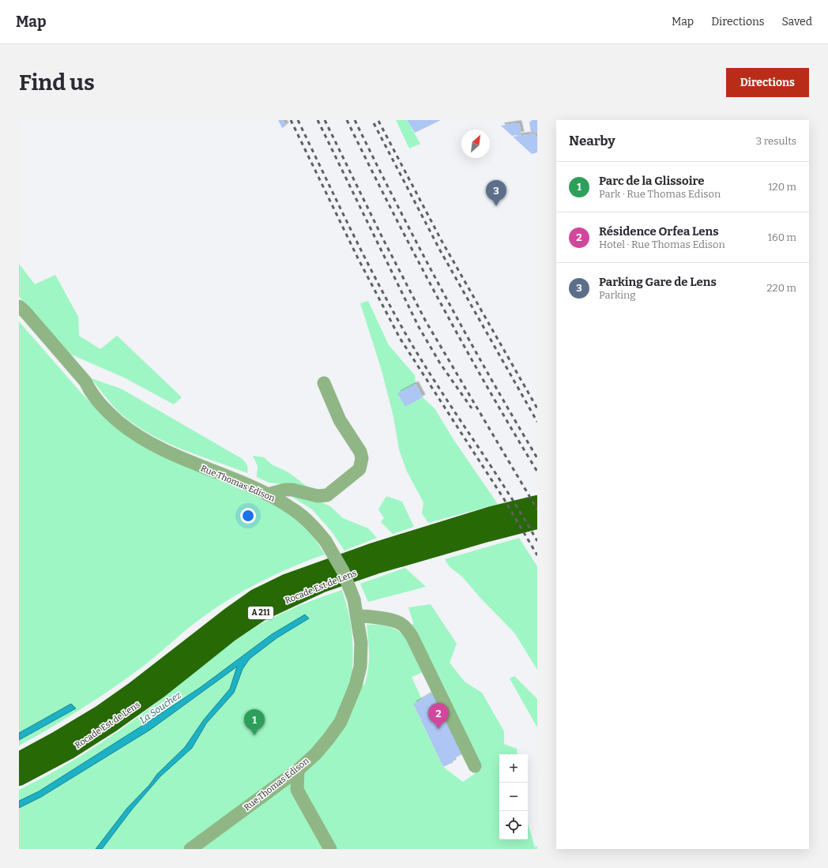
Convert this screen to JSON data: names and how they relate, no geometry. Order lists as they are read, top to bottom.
{
  "streets": {
    "highway": ["Rocade Est de Lens", "A 211"],
    "street": ["Rue Thomas Edison"]
  },
  "water": ["La Souchez"],
  "north": "top right",
  "page": {
    "header": "Map",
    "nav": ["Map", "Directions", "Saved"],
    "buttons": "Directions",
    "title": "Find us",
    "heading": ["Nearby", "3 results"],
    "list": [
      {
        "mark": "1",
        "name": "Parc de la Glissoire",
        "note": "Park · Rue Thomas Edison",
        "value": "120 m"
      },
      {
        "mark": "2",
        "name": "Résidence Orfea Lens",
        "note": "Hotel · Rue Thomas Edison",
        "value": "160 m"
      },
      {
        "mark": "3",
        "name": "Parking Gare de Lens",
        "note": "Parking",
        "value": "220 m"
      }
    ],
    "pins": ["3", "2", "1"],
    "map_buttons": ["+", "−"]
  }
}
